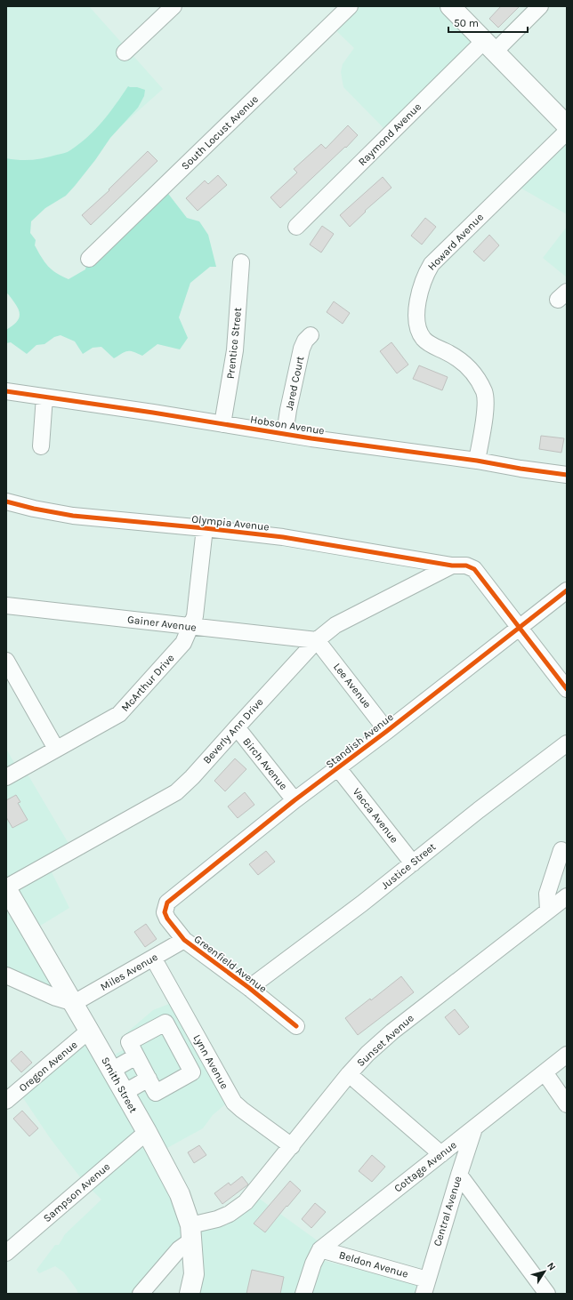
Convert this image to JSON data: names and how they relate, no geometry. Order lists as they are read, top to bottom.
{
  "streets": {
    "main road": ["Smith Street"],
    "street": [
      "South Locust Avenue",
      "Raymond Avenue",
      "Howard Avenue",
      "Prentice Street",
      "Jared Court",
      "Hobson Avenue",
      "Olympia Avenue",
      "Gainer Avenue",
      "McArthur Drive",
      "Lee Avenue",
      "Beverly Ann Drive",
      "Standish Avenue",
      "Birch Avenue",
      "Vacca Avenue",
      "Justice Street",
      "Greenfield Avenue",
      "Miles Avenue",
      "Sunset Avenue",
      "Lynn Avenue",
      "Oregon Avenue",
      "Cottage Avenue",
      "Sampson Avenue",
      "Central Avenue",
      "Beldon Avenue"
    ]
  },
  "crossings": [
    ["Howard Avenue", "Hobson Avenue"],
    ["Prentice Street", "Hobson Avenue"],
    ["Jared Court", "Hobson Avenue"],
    ["Olympia Avenue", "McArthur Drive"],
    ["Olympia Avenue", "Beverly Ann Drive"],
    ["Olympia Avenue", "Standish Avenue"],
    ["Gainer Avenue", "McArthur Drive"],
    ["Gainer Avenue", "Lee Avenue"],
    ["Gainer Avenue", "Beverly Ann Drive"],
    ["Lee Avenue", "Beverly Ann Drive"],
    ["Lee Avenue", "Standish Avenue"],
    ["Beverly Ann Drive", "Birch Avenue"],
    ["Beverly Ann Drive", "Smith Street"],
    ["Standish Avenue", "Birch Avenue"],
    ["Standish Avenue", "Vacca Avenue"],
    ["Standish Avenue", "Greenfield Avenue"],
    ["Vacca Avenue", "Justice Street"],
    ["Justice Street", "Greenfield Avenue"],
    ["Greenfield Avenue", "Miles Avenue"],
    ["Miles Avenue", "Lynn Avenue"],
    ["Miles Avenue", "Smith Street"],
    ["Sunset Avenue", "Lynn Avenue"],
    ["Sunset Avenue", "Smith Street"],
    ["Oregon Avenue", "Smith Street"],
    ["Smith Street", "Sampson Avenue"],
    ["Cottage Avenue", "Central Avenue"],
    ["Cottage Avenue", "Beldon Avenue"],
    ["Central Avenue", "Beldon Avenue"]
  ],
  "scale_bar": "50 m",
  "north": "top right"
}
